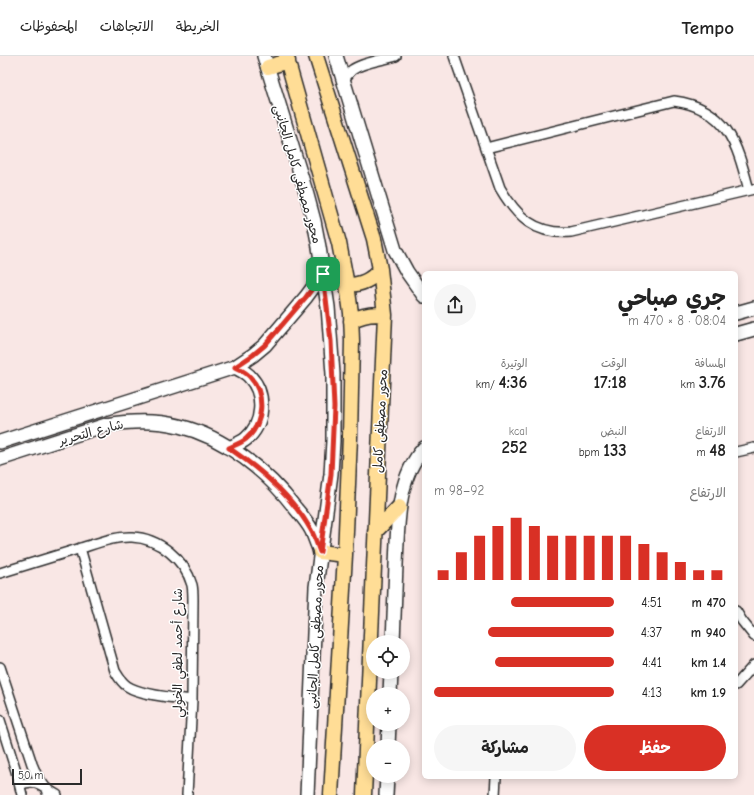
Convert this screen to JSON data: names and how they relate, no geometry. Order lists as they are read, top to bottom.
{
  "streets": {
    "main road": ["محور مصطفى كامل"],
    "street": ["محور مصطفى كامل الجانبى", "شارع التحرير", "شارع أحمد لطفي الخولي"]
  },
  "crossings": [
    ["محور مصطفى كامل الجانبى", "شارع التحرير"]
  ],
  "scale_bar": "50 m",
  "page": {
    "header": "Tempo",
    "nav": ["الخريطة", "الاتجاهات", "المحفوظات"],
    "heading": ["جري صباحي", "08:04 · 8 × 470 m"],
    "stats": [
      ["المسافة", "3.76 km"],
      ["الوقت", "17:18"],
      ["الوتيرة", "4:36 /km"],
      ["الارتفاع", "48 m"],
      ["النبض", "133 bpm"],
      ["kcal", "252"]
    ],
    "chart": ["الارتفاع", "92–98 m"],
    "list": [
      {
        "name": "470 m",
        "note": "4:51"
      },
      {
        "name": "940 m",
        "note": "4:37"
      },
      {
        "name": "1.4 km",
        "note": "4:41"
      },
      {
        "name": "1.9 km",
        "note": "4:13"
      }
    ],
    "map_buttons": ["+", "−"],
    "buttons": ["حفظ", "مشاركة"],
    "scale": "50 m"
  }
}
